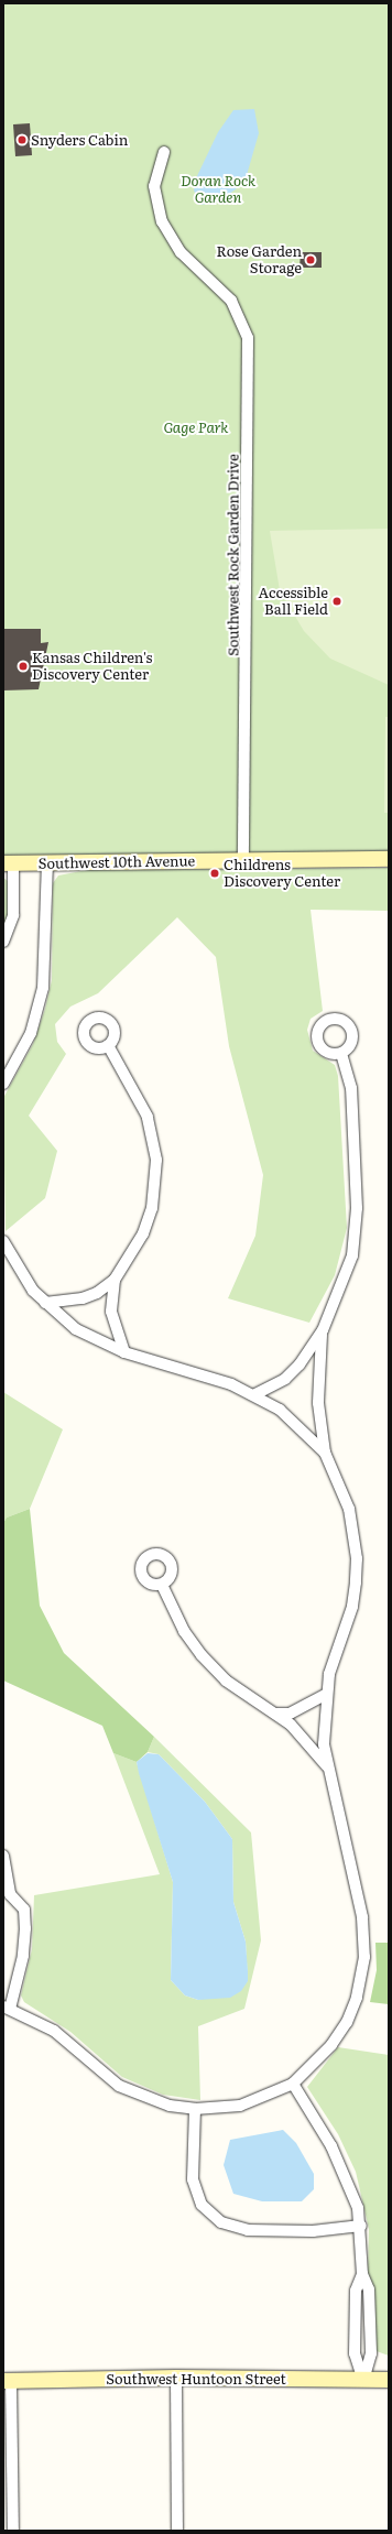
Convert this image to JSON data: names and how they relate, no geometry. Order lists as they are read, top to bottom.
{
  "streets": {
    "main road": ["Southwest 10th Avenue", "Southwest Huntoon Street"],
    "street": ["Southwest Rock Garden Drive"]
  },
  "crossings": [
    ["Southwest Rock Garden Drive", "Southwest 10th Avenue"]
  ],
  "parks": ["Doran Rock Garden", "Gage Park"],
  "places": [
    "Snyders Cabin",
    "Rose Garden Storage",
    "Accessible Ball Field",
    "Kansas Children's Discovery Center",
    "Childrens Discovery Center"
  ]
}
